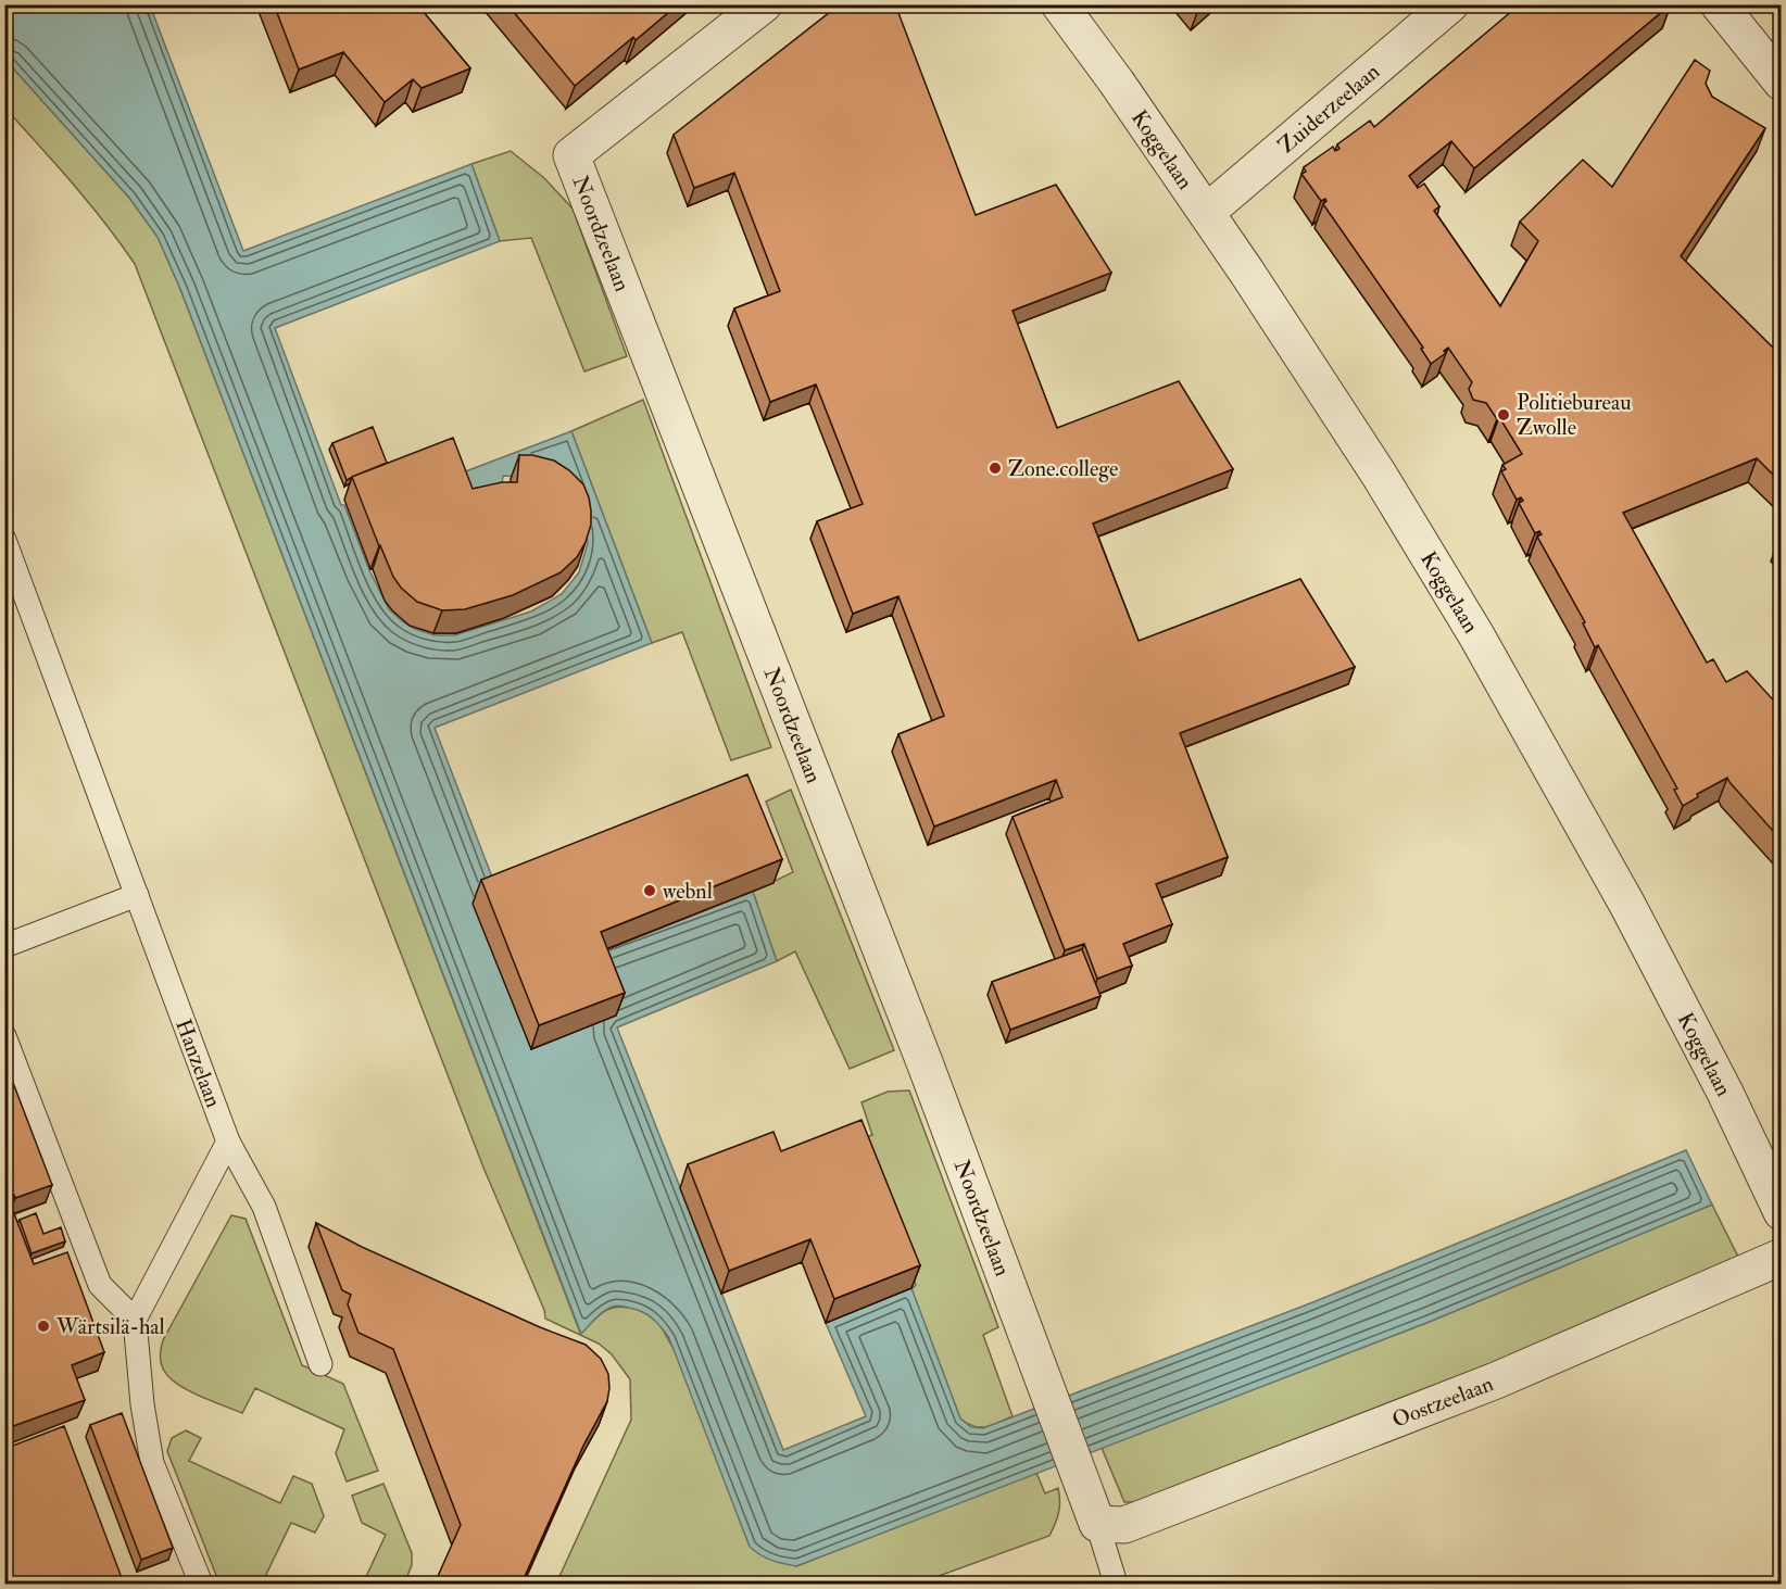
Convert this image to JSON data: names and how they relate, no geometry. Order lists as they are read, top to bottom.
{
  "streets": {
    "street": [
      "Zuiderzeelaan",
      "Koggelaan",
      "Noordzeelaan",
      "Oostzeelaan"
    ],
    "lane": ["Hanzelaan"]
  },
  "crossings": [
    ["Zuiderzeelaan", "Koggelaan"],
    ["Noordzeelaan", "Oostzeelaan"]
  ],
  "places": [
    "Politiebureau Zwolle",
    "Zone.college",
    "webnl",
    "Wärtsilä-hal"
  ]
}
